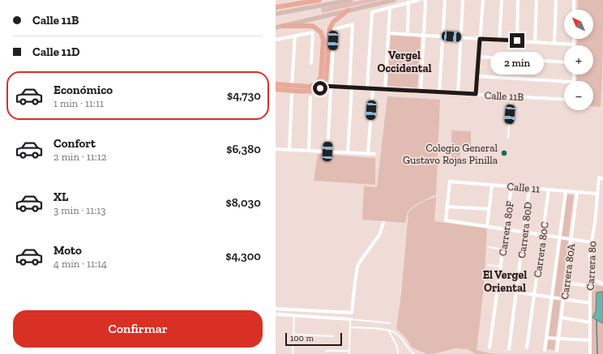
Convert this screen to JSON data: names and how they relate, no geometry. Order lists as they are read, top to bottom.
{
  "streets": {
    "street": [
      "Calle 11B",
      "Calle 11",
      "Carrera 80F",
      "Carrera 80D",
      "Carrera 80C",
      "Carrera 80",
      "Carrera 80A"
    ]
  },
  "crossings": [
    ["Calle 11", "Carrera 80F"],
    ["Calle 11", "Carrera 80D"],
    ["Calle 11", "Carrera 80C"],
    ["Calle 11", "Carrera 80"],
    ["Calle 11", "Carrera 80A"]
  ],
  "districts": ["Vergel Occidental", "El Vergel Oriental"],
  "places": ["Colegio General Gustavo Rojas Pinilla"],
  "scale_bar": "100 m",
  "north": "top left",
  "page": {
    "banner": ["Calle 11B", "Calle 11D"],
    "map_buttons": ["+", "−"],
    "bubble": "2 min",
    "list": [
      {
        "name": "Económico",
        "note": "1 min · 11:11",
        "value": "$4,730"
      },
      {
        "name": "Confort",
        "note": "2 min · 11:12",
        "value": "$6,380"
      },
      {
        "name": "XL",
        "note": "3 min · 11:13",
        "value": "$8,030"
      },
      {
        "name": "Moto",
        "note": "4 min · 11:14",
        "value": "$4,300"
      }
    ],
    "buttons": "Confirmar",
    "scale": "100 m"
  }
}
